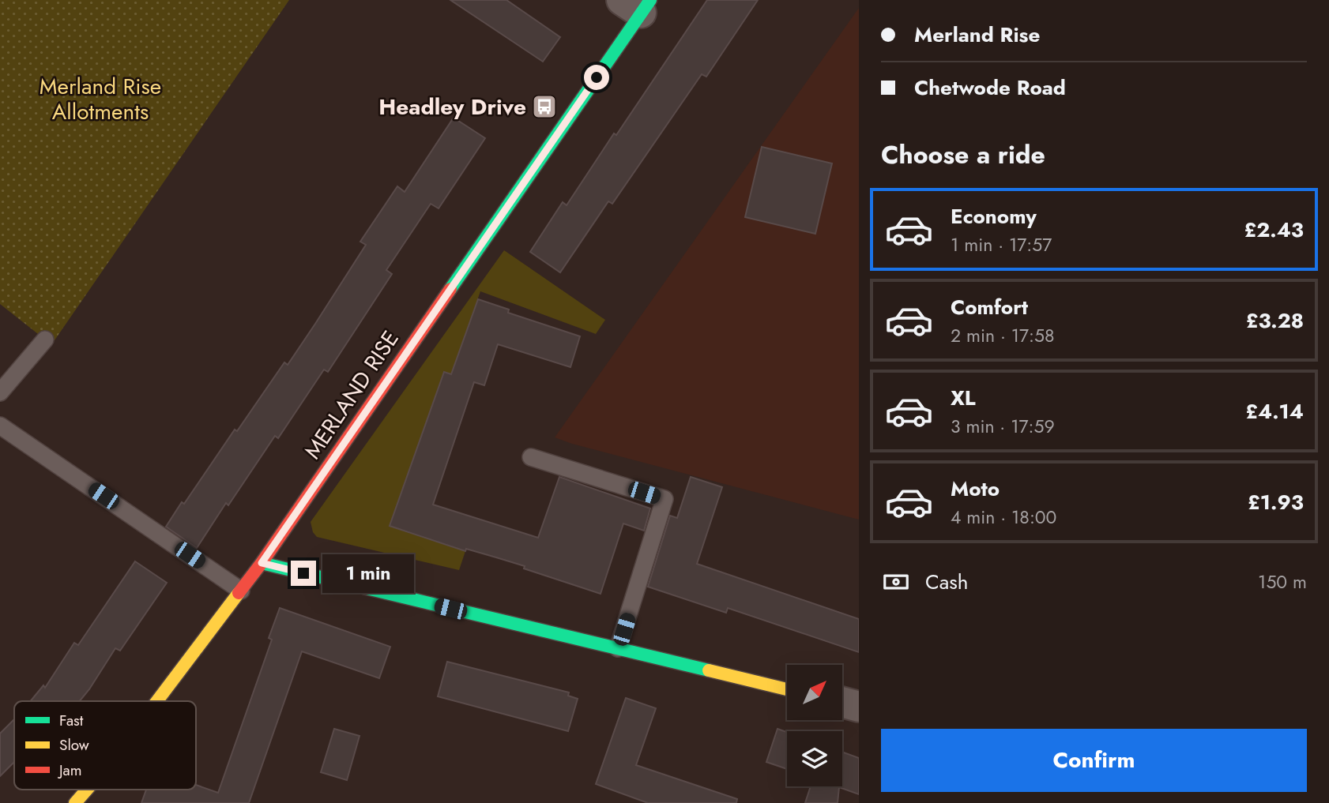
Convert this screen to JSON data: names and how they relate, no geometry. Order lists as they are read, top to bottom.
{
  "streets": {
    "street": ["MERLAND RISE"]
  },
  "parks": ["Merland Rise Allotments"],
  "places": {
    "bus stop": ["Headley Drive"]
  },
  "legend": ["Fast", "Slow", "Jam"],
  "north": "top right",
  "page": {
    "banner": ["Merland Rise", "Chetwode Road"],
    "heading": "Choose a ride",
    "list": [
      {
        "name": "Economy",
        "note": "1 min · 17:57",
        "value": "£2.43"
      },
      {
        "name": "Comfort",
        "note": "2 min · 17:58",
        "value": "£3.28"
      },
      {
        "name": "XL",
        "note": "3 min · 17:59",
        "value": "£4.14"
      },
      {
        "name": "Moto",
        "note": "4 min · 18:00",
        "value": "£1.93"
      }
    ],
    "pay": ["Cash", "150 m"],
    "bubble": "1 min",
    "buttons": "Confirm"
  }
}
